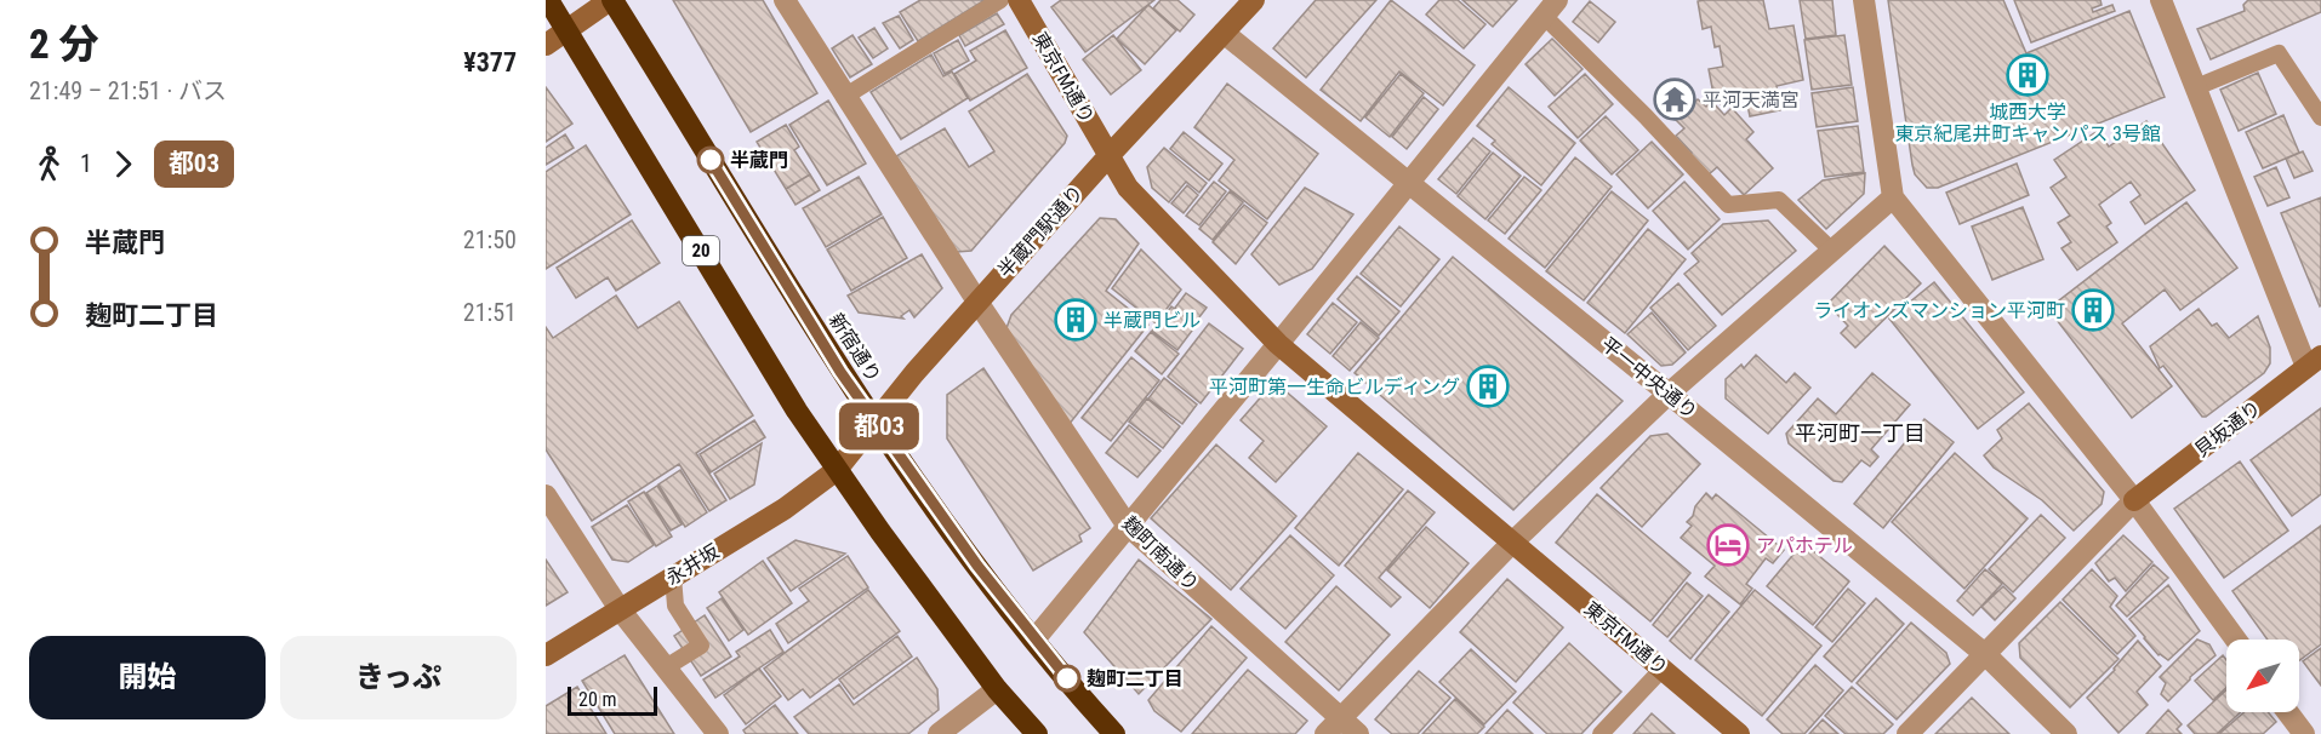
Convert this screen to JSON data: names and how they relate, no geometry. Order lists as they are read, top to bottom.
{
  "streets": {
    "highway": ["20", "新宿通り"],
    "street": [
      "東京FM通り",
      "半蔵門駅通り",
      "平一中央通り",
      "貝坂通り",
      "麹町南通り",
      "永井坂"
    ]
  },
  "crossings": [
    ["東京FM通り", "半蔵門駅通り"],
    ["半蔵門駅通り", "20"],
    ["半蔵門駅通り", "新宿通り"],
    ["半蔵門駅通り", "平一中央通り"],
    ["半蔵門駅通り", "麹町南通り"],
    ["半蔵門駅通り", "永井坂"],
    ["20", "永井坂"]
  ],
  "districts": ["平河町一丁目"],
  "places": {
    "building": [
      "城西大学 東京紀尾井町キャンパス 3号館",
      "ライオンズマンション平河町",
      "半蔵門ビル",
      "平河町第一生命ビルディング"
    ],
    "temple": ["平河天満宮"],
    "other": ["半蔵門", "麹町二丁目"],
    "hotel": ["アパホテル"]
  },
  "lines": ["bus line 都03"],
  "scale_bar": "20 m",
  "north": "bottom left",
  "page": {
    "heading": ["2 分", "21:49 – 21:51 · バス", "¥377"],
    "on_map": "都03",
    "legs": ["1", "都03"],
    "list": [
      {
        "name": "半蔵門",
        "value": "21:50"
      },
      {
        "name": "麹町二丁目",
        "value": "21:51"
      }
    ],
    "buttons": ["開始", "きっぷ"],
    "scale": "20 m"
  }
}
